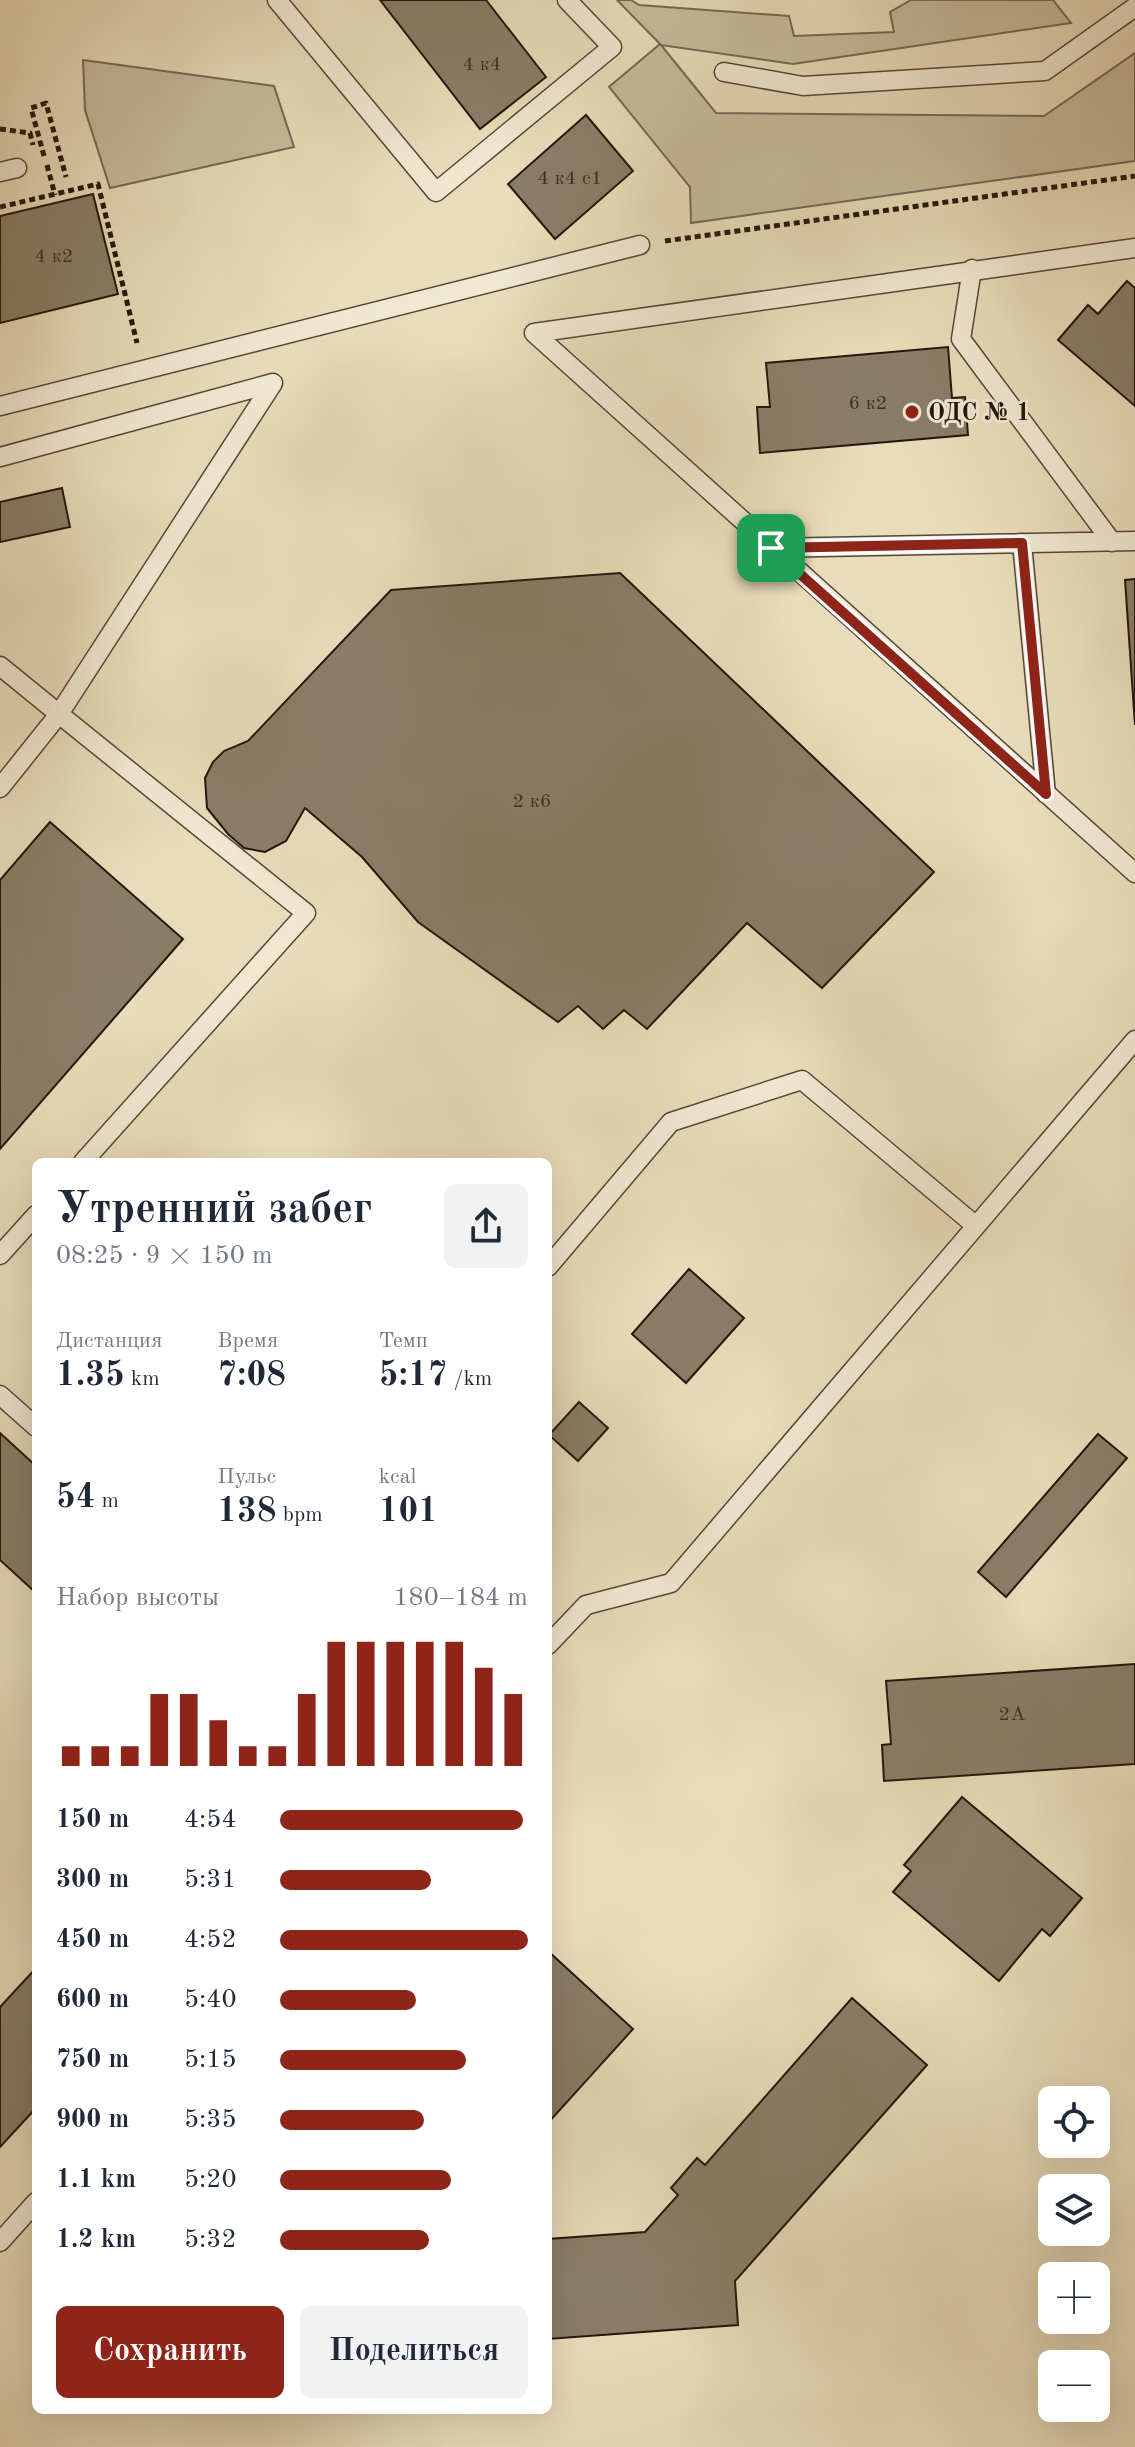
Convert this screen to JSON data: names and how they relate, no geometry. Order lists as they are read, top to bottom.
{
  "places": ["ОДС № 1"],
  "house_numbers": [
    "4 к4",
    "4 к4 с1",
    "4 к2",
    "6 к2",
    "2 к6",
    "2А"
  ],
  "page": {
    "heading": ["Утренний забег", "08:25 · 9 × 150 m"],
    "stats": [
      ["Дистанция", "1.35 km"],
      ["Время", "7:08"],
      ["Темп", "5:17 /km"],
      ["54 m"],
      ["Пульс", "138 bpm"],
      ["kcal", "101"]
    ],
    "chart": ["Набор высоты", "180–184 m"],
    "list": [
      {
        "name": "150 m",
        "note": "4:54"
      },
      {
        "name": "300 m",
        "note": "5:31"
      },
      {
        "name": "450 m",
        "note": "4:52"
      },
      {
        "name": "600 m",
        "note": "5:40"
      },
      {
        "name": "750 m",
        "note": "5:15"
      },
      {
        "name": "900 m",
        "note": "5:35"
      },
      {
        "name": "1.1 km",
        "note": "5:20"
      },
      {
        "name": "1.2 km",
        "note": "5:32"
      }
    ],
    "map_buttons": ["+", "−"],
    "buttons": ["Сохранить", "Поделиться"]
  }
}
